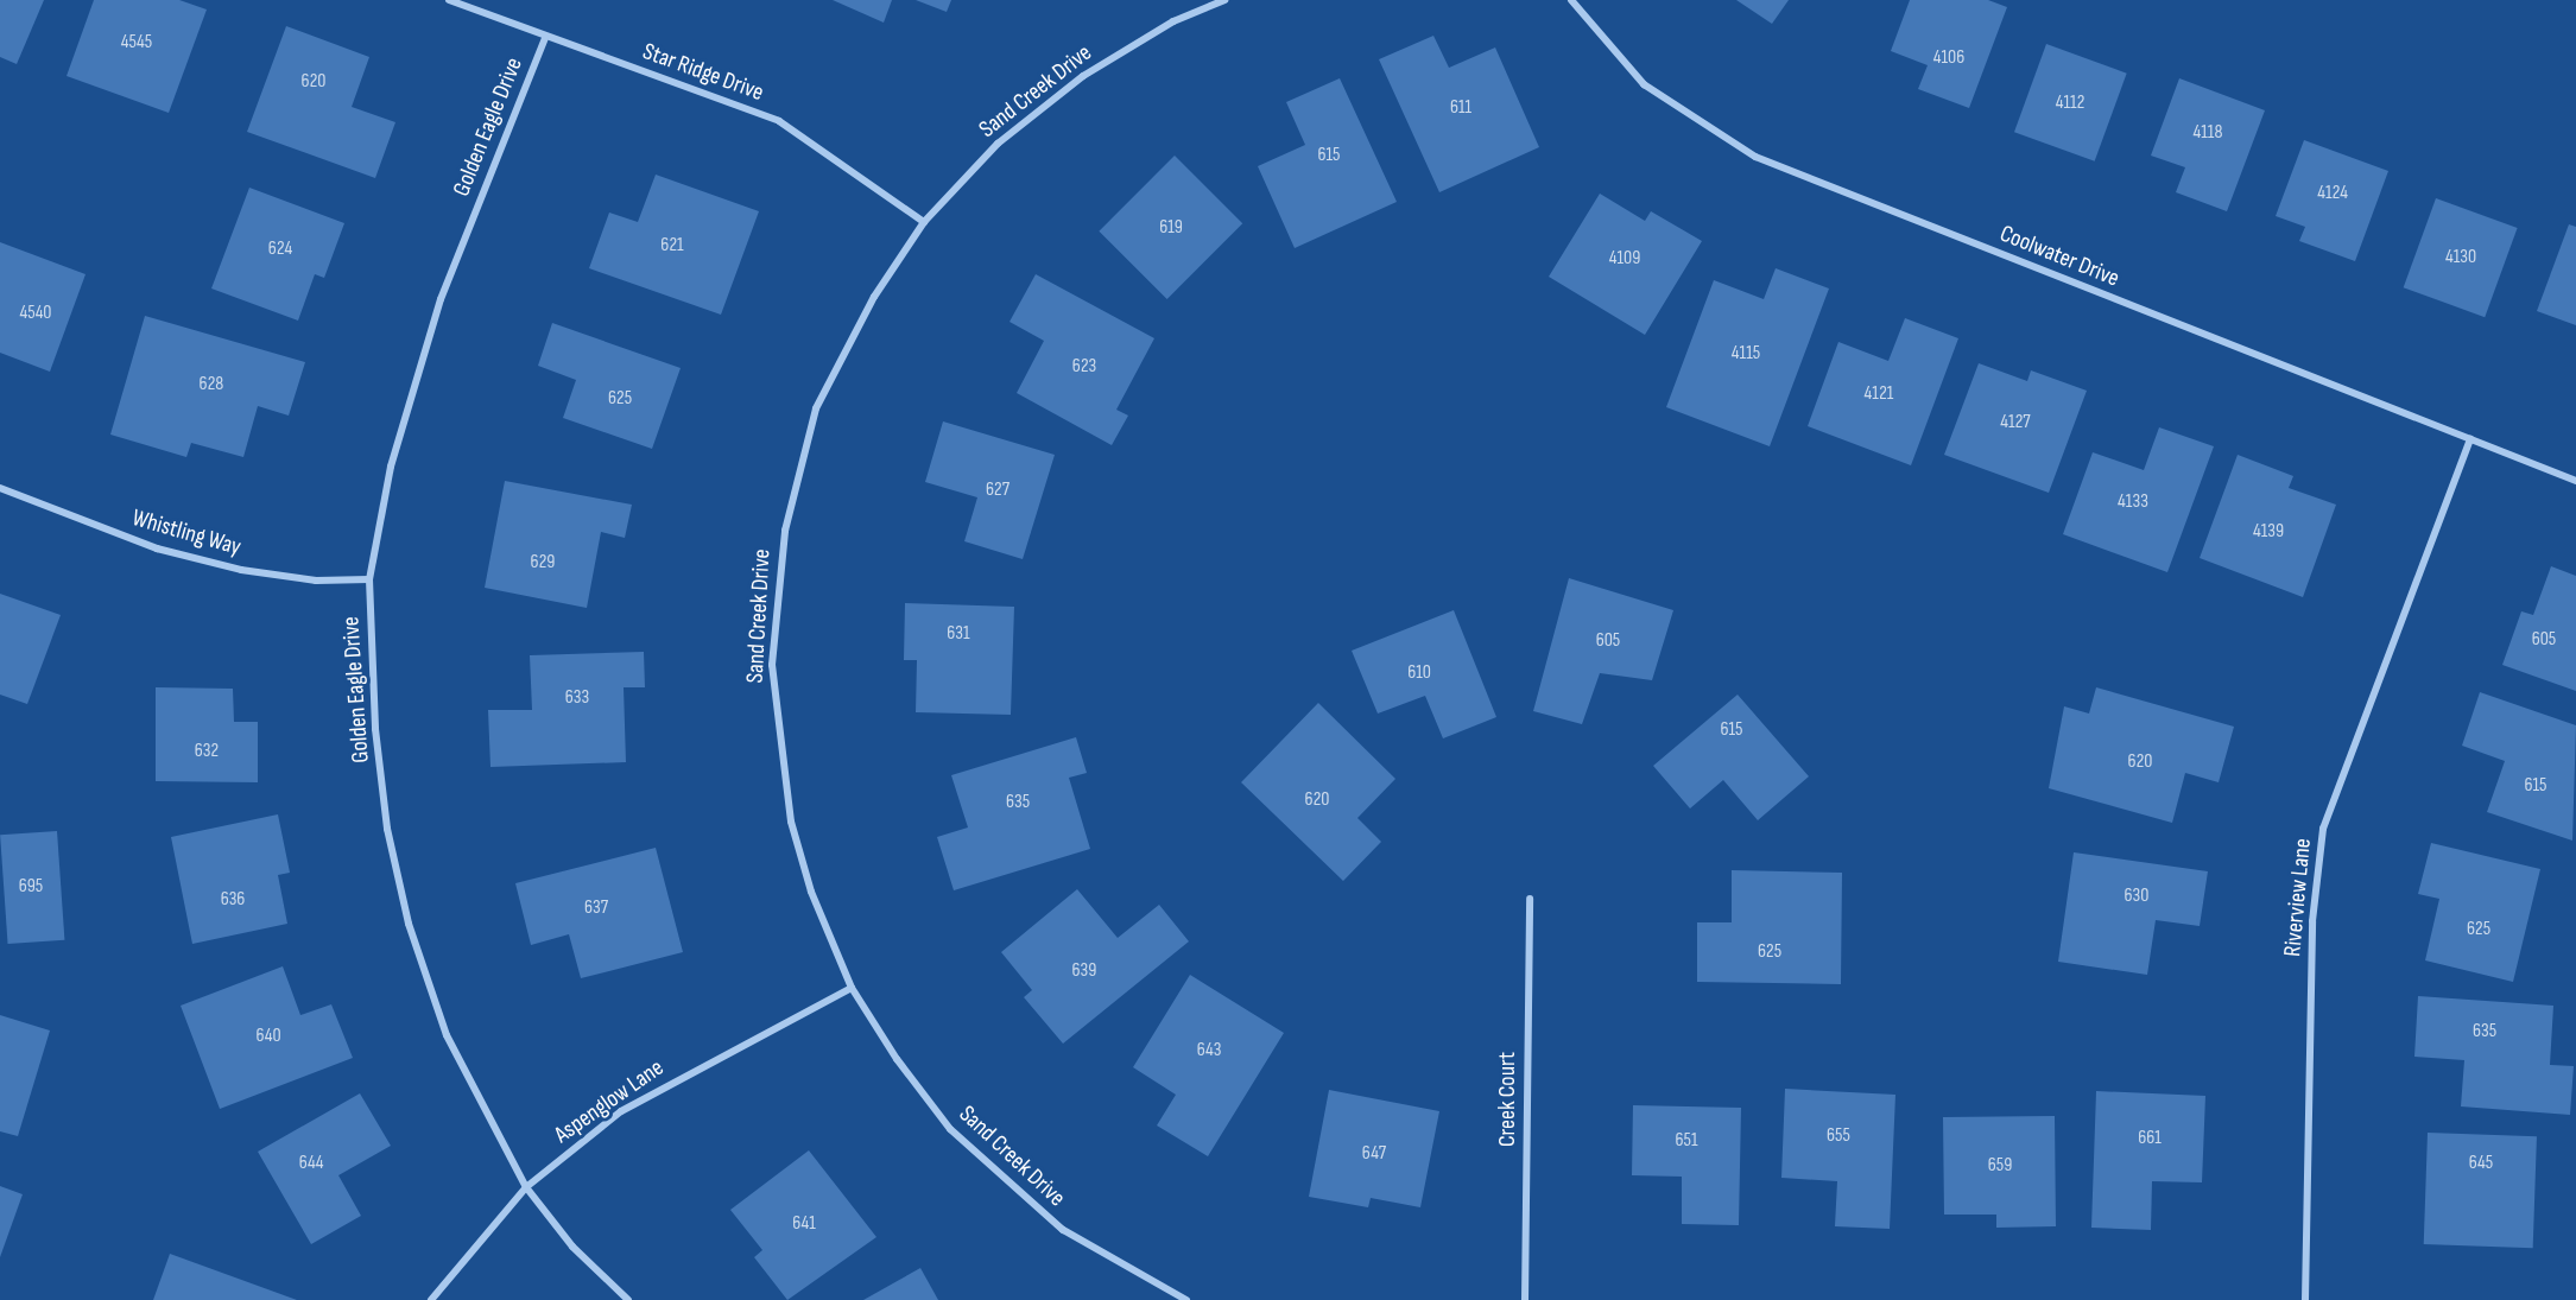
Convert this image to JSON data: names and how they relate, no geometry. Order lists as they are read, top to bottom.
{
  "streets": {
    "street": [
      "Star Ridge Drive",
      "Sand Creek Drive",
      "Golden Eagle Drive",
      "Coolwater Drive",
      "Whistling Way",
      "Riverview Lane",
      "Creek Court",
      "Aspenglow Lane"
    ]
  },
  "crossings": [
    ["Star Ridge Drive", "Sand Creek Drive"],
    ["Star Ridge Drive", "Golden Eagle Drive"],
    ["Sand Creek Drive", "Aspenglow Lane"],
    ["Golden Eagle Drive", "Whistling Way"],
    ["Golden Eagle Drive", "Aspenglow Lane"],
    ["Coolwater Drive", "Riverview Lane"]
  ],
  "house_numbers": [
    "4545",
    "4106",
    "620",
    "4112",
    "611",
    "4118",
    "615",
    "4124",
    "619",
    "621",
    "624",
    "4130",
    "4109",
    "4540",
    "4115",
    "623",
    "628",
    "4121",
    "625",
    "4127",
    "627",
    "4133",
    "4139",
    "629",
    "631",
    "605",
    "605",
    "610",
    "633",
    "615",
    "632",
    "620",
    "615",
    "620",
    "635",
    "695",
    "630",
    "636",
    "637",
    "625",
    "625",
    "639",
    "635",
    "640",
    "643",
    "655",
    "661",
    "651",
    "647",
    "644",
    "645",
    "659",
    "641"
  ]
}
